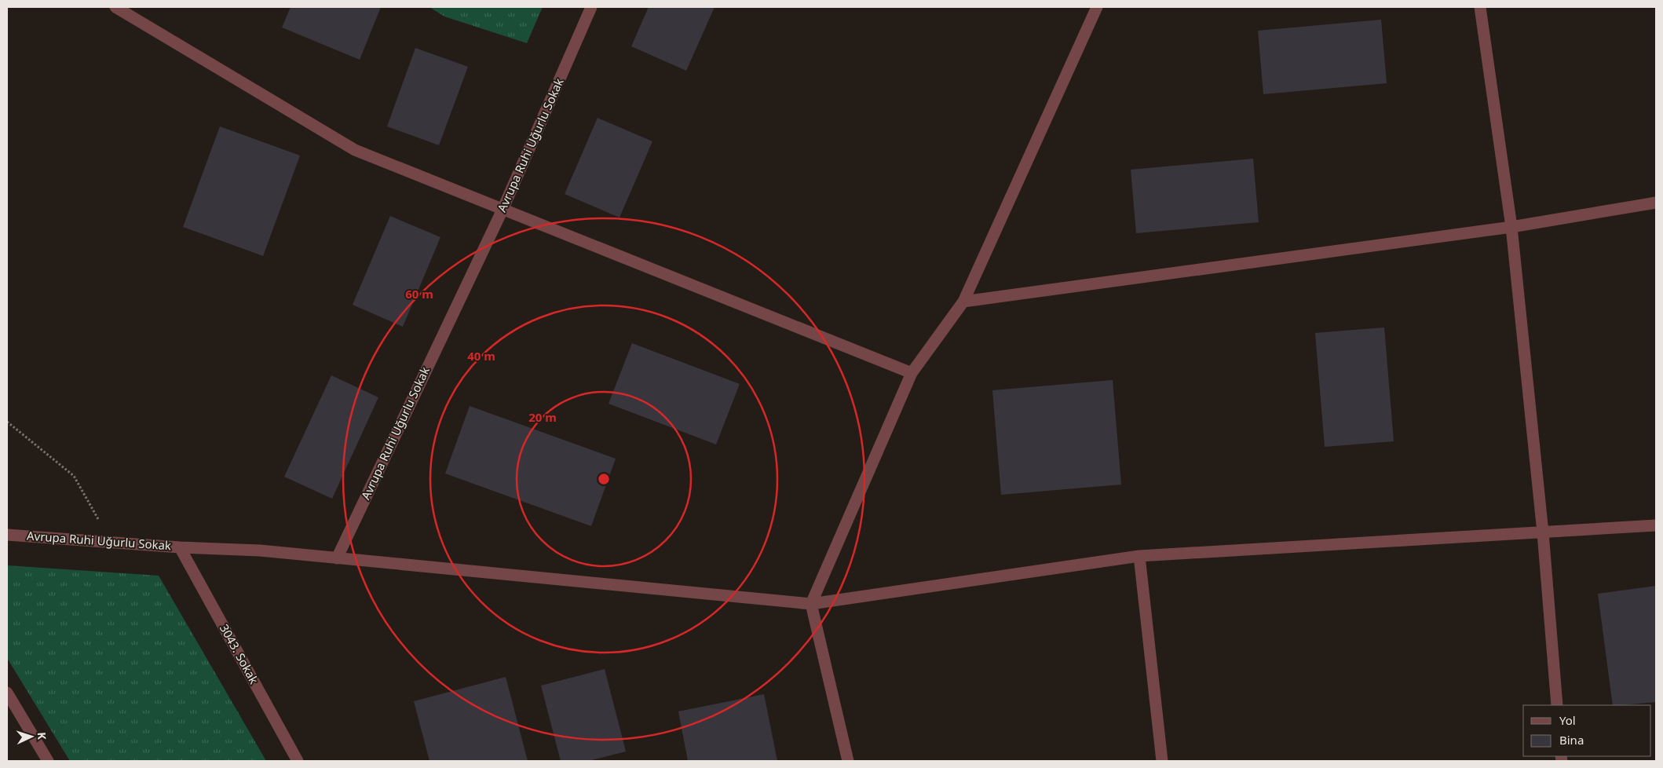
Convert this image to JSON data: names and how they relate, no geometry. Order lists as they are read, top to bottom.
{
  "streets": {
    "street": ["Avrupa Ruhi Uğurlu Sokak", "3043. Sokak"]
  },
  "crossings": [
    ["Avrupa Ruhi Uğurlu Sokak", "3043. Sokak"]
  ],
  "legend": ["Yol", "Bina"],
  "north": "right",
  "rings": ["60 m", "40 m", "20 m"]
}
